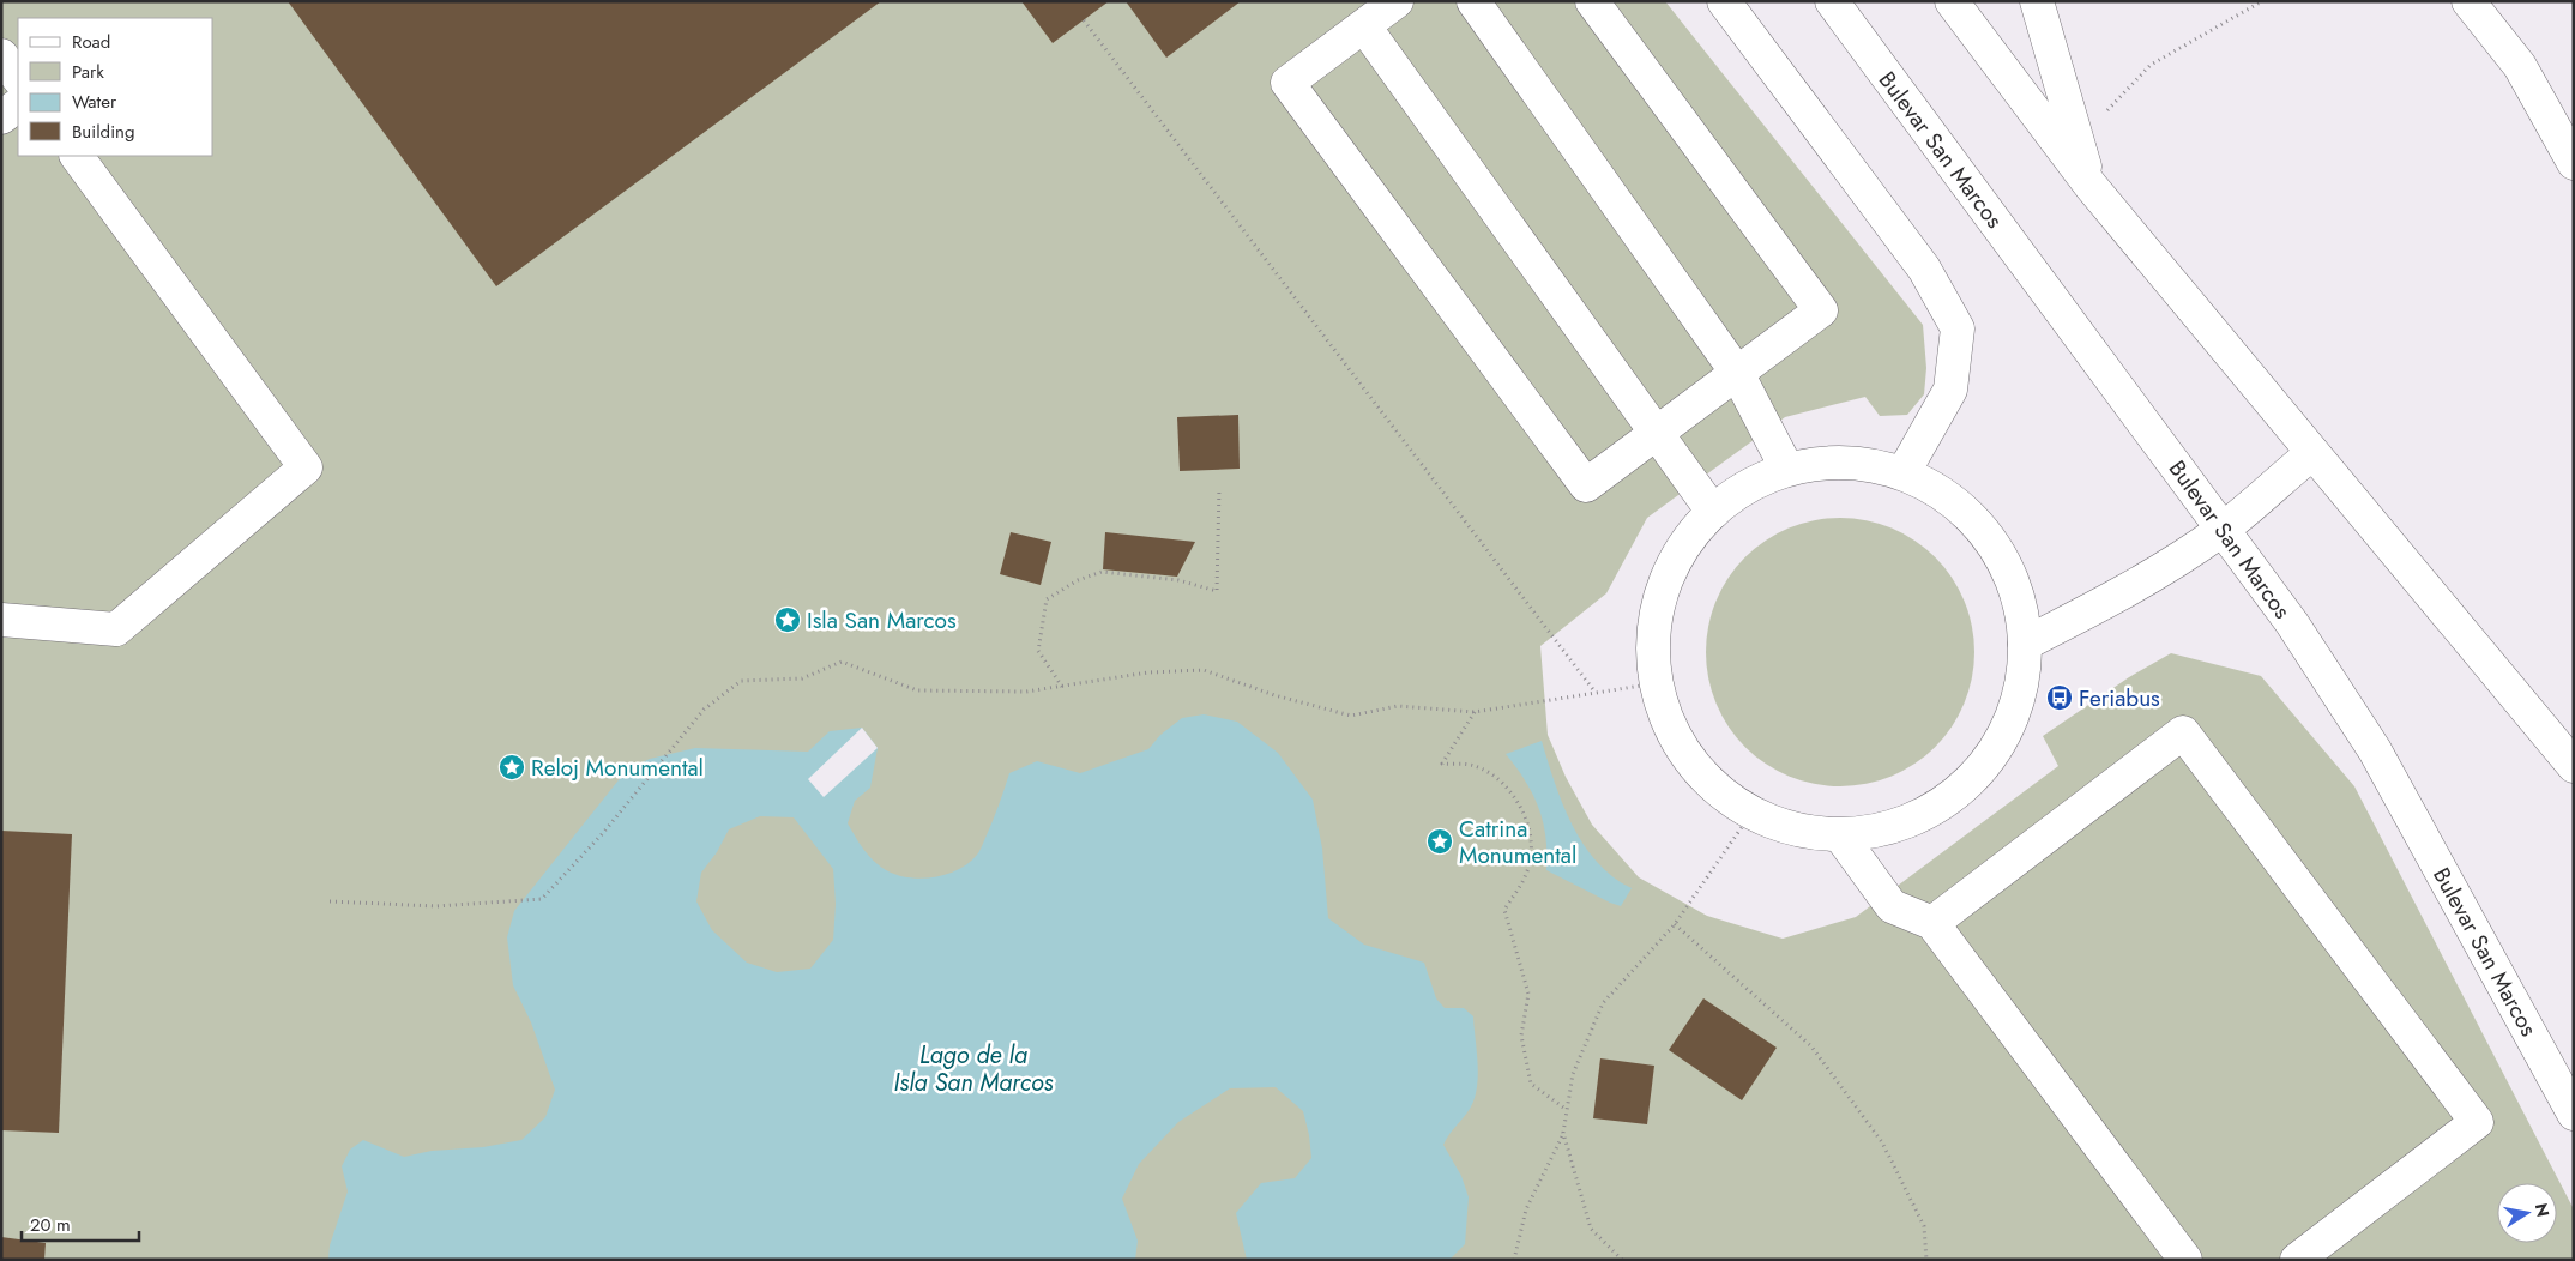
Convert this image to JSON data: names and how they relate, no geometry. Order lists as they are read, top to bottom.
{
  "streets": {
    "street": ["Bulevar San Marcos"]
  },
  "water": ["Lago de la Isla San Marcos"],
  "places": {
    "place": ["Isla San Marcos", "Reloj Monumental", "Catrina Monumental"],
    "bus stop": ["Feriabus"]
  },
  "legend": [
    "Road",
    "Park",
    "Water",
    "Building"
  ],
  "scale_bar": "20 m",
  "north": "right"
}
